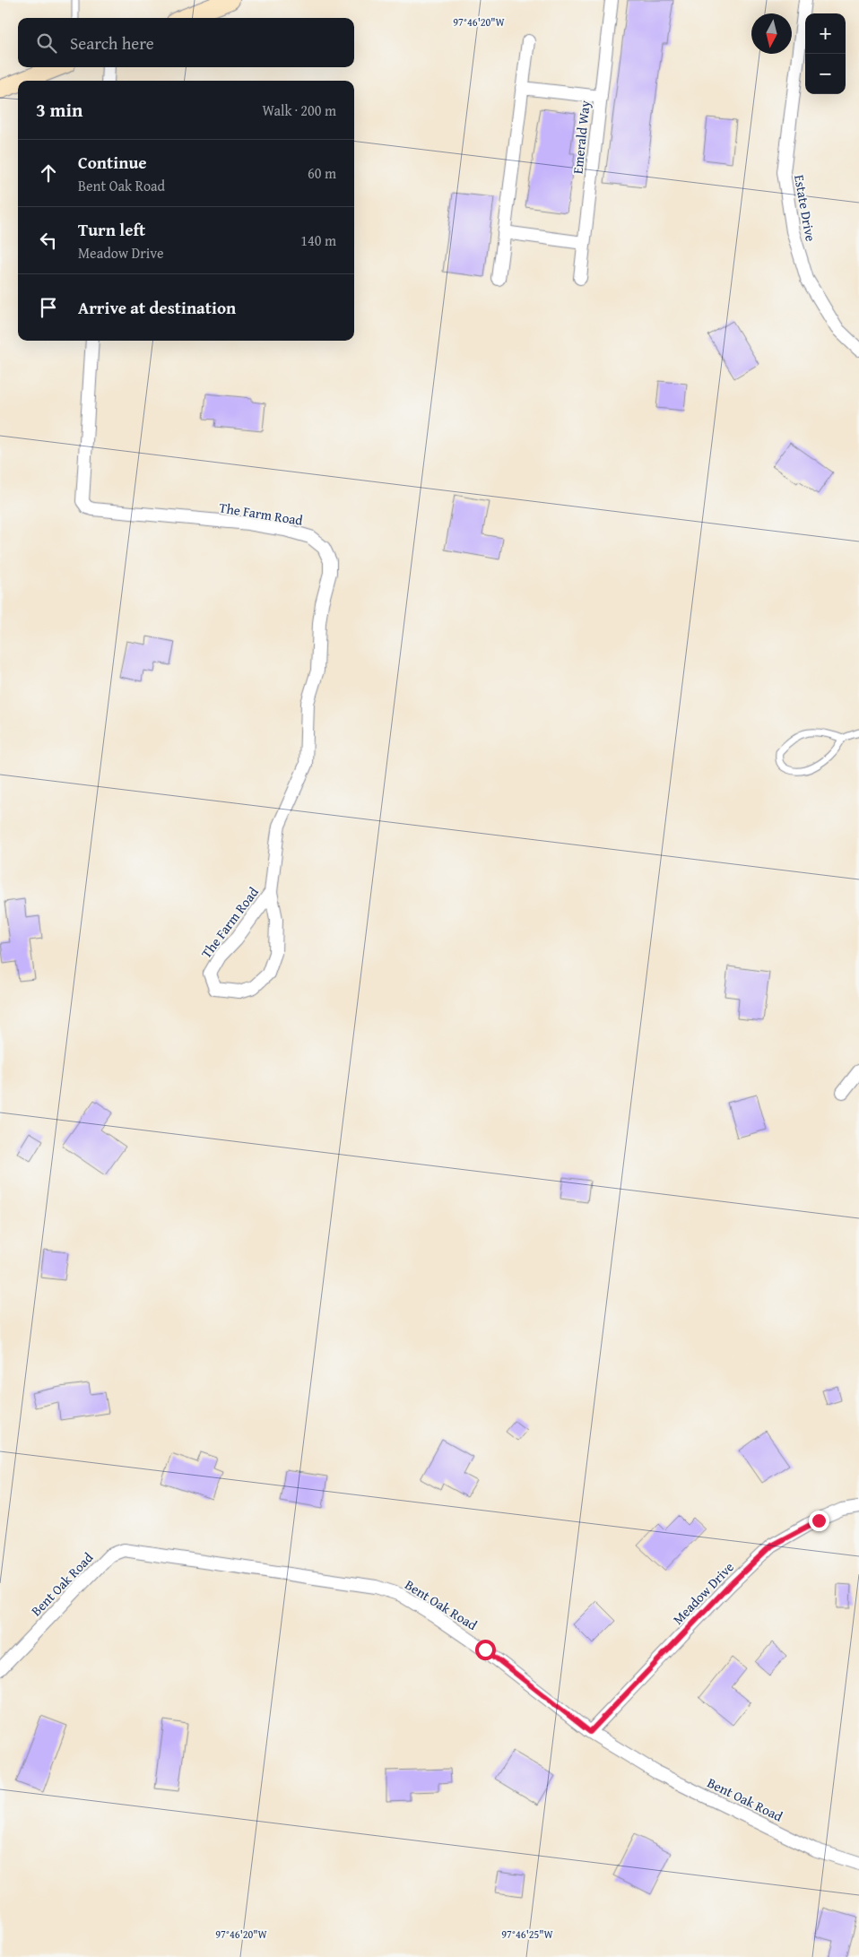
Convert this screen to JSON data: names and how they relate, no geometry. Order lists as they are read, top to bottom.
{
  "streets": {
    "street": [
      "Emerald Way",
      "Estate Drive",
      "The Farm Road",
      "Bent Oak Road",
      "Meadow Drive"
    ]
  },
  "crossings": [
    ["Bent Oak Road", "Meadow Drive"]
  ],
  "north": "bottom",
  "page": {
    "map_buttons": ["+", "−"],
    "search": "Search here",
    "heading": ["3 min", "Walk · 200 m"],
    "list": [
      ["Continue", "Bent Oak Road", "60 m"],
      ["Turn left", "Meadow Drive", "140 m"],
      "Arrive at destination"
    ]
  },
  "coordinates": ["97°46'20\"W", "97°46'25\"W"]
}
